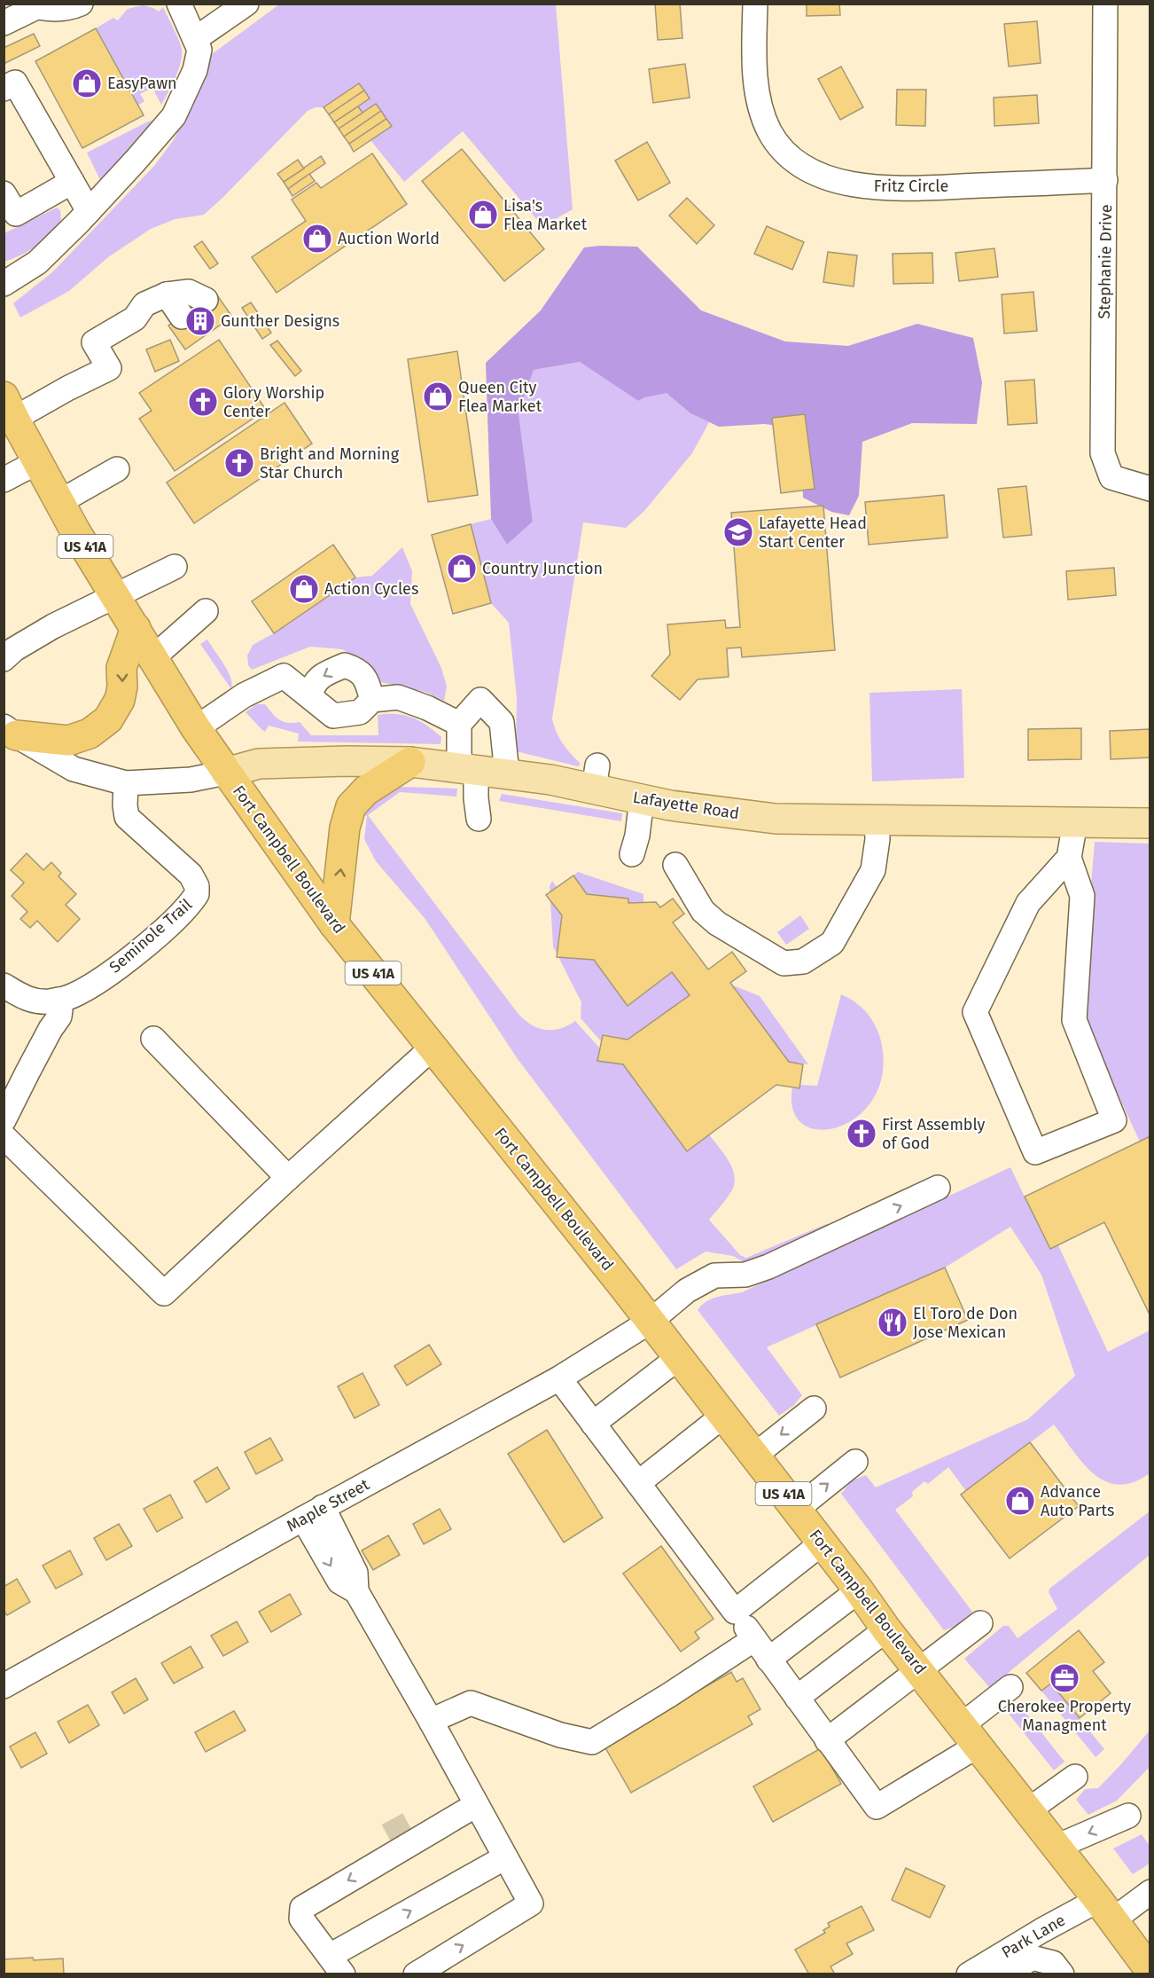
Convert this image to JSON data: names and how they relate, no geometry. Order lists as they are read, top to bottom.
{
  "streets": {
    "highway": ["US 41A", "Fort Campbell Boulevard"],
    "main road": ["Lafayette Road"],
    "street": [
      "Fritz Circle",
      "Stephanie Drive",
      "Seminole Trail",
      "Maple Street",
      "Park Lane"
    ]
  },
  "crossings": [
    ["Fritz Circle", "Stephanie Drive"],
    ["Lafayette Road", "Fort Campbell Boulevard"],
    ["Fort Campbell Boulevard", "Maple Street"],
    ["Fort Campbell Boulevard", "Park Lane"]
  ],
  "places": {
    "shop": [
      "EasyPawn",
      "Lisa's Flea Market",
      "Auction World",
      "Queen City Flea Market",
      "Country Junction",
      "Action Cycles",
      "Advance Auto Parts"
    ],
    "building": ["Gunther Designs"],
    "church": ["Glory Worship Center", "Bright and Morning Star Church", "First Assembly of God"],
    "school or university": ["Lafayette Head Start Center"],
    "restaurant": ["El Toro de Don Jose Mexican"],
    "office": ["Cherokee Property Managment"]
  }
}
